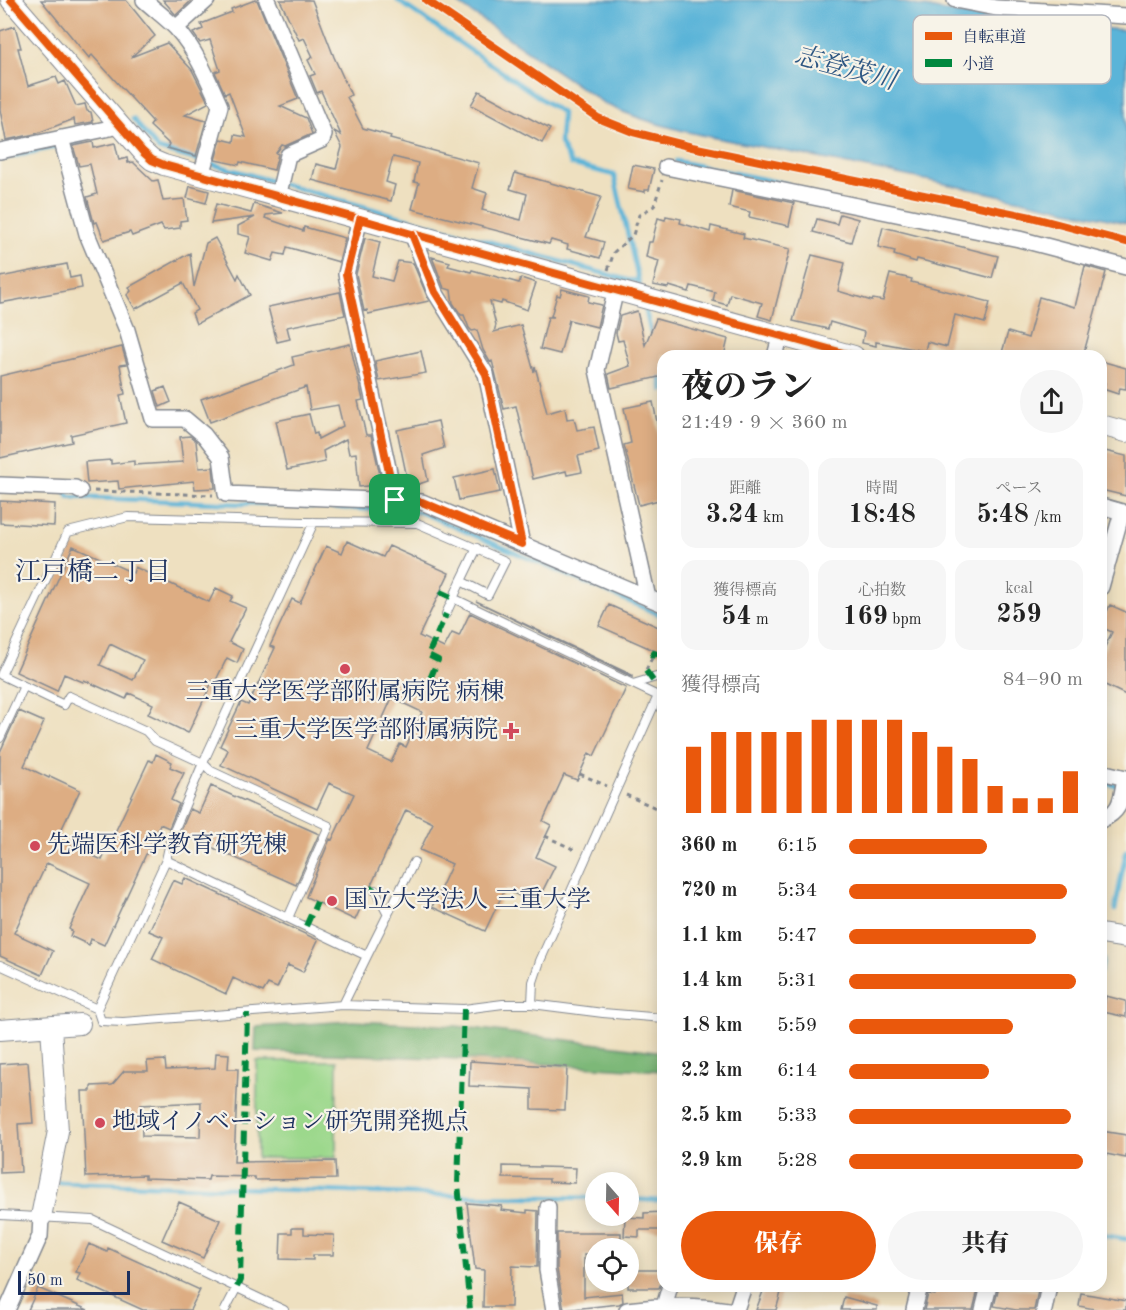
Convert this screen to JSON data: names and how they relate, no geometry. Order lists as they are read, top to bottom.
{
  "districts": ["江戸橋二丁目"],
  "water": ["志登茂川"],
  "places": {
    "other": [
      "三重大学医学部附属病院 病棟",
      "先端医科学教育研究棟",
      "国立大学法人 三重大学",
      "地域イノベーション研究開発拠点"
    ],
    "health": ["三重大学医学部附属病院"]
  },
  "legend": ["自転車道", "小道"],
  "scale_bar": "50 m",
  "north": "bottom",
  "page": {
    "heading": ["夜のラン", "21:49 · 9 × 360 m"],
    "stats": [
      ["距離", "3.24 km"],
      ["時間", "18:48"],
      ["ペース", "5:48 /km"],
      ["獲得標高", "54 m"],
      ["心拍数", "169 bpm"],
      ["kcal", "259"]
    ],
    "chart": ["獲得標高", "84–90 m"],
    "list": [
      {
        "name": "360 m",
        "note": "6:15"
      },
      {
        "name": "720 m",
        "note": "5:34"
      },
      {
        "name": "1.1 km",
        "note": "5:47"
      },
      {
        "name": "1.4 km",
        "note": "5:31"
      },
      {
        "name": "1.8 km",
        "note": "5:59"
      },
      {
        "name": "2.2 km",
        "note": "6:14"
      },
      {
        "name": "2.5 km",
        "note": "5:33"
      },
      {
        "name": "2.9 km",
        "note": "5:28"
      }
    ],
    "buttons": ["保存", "共有"],
    "scale": "50 m"
  }
}
